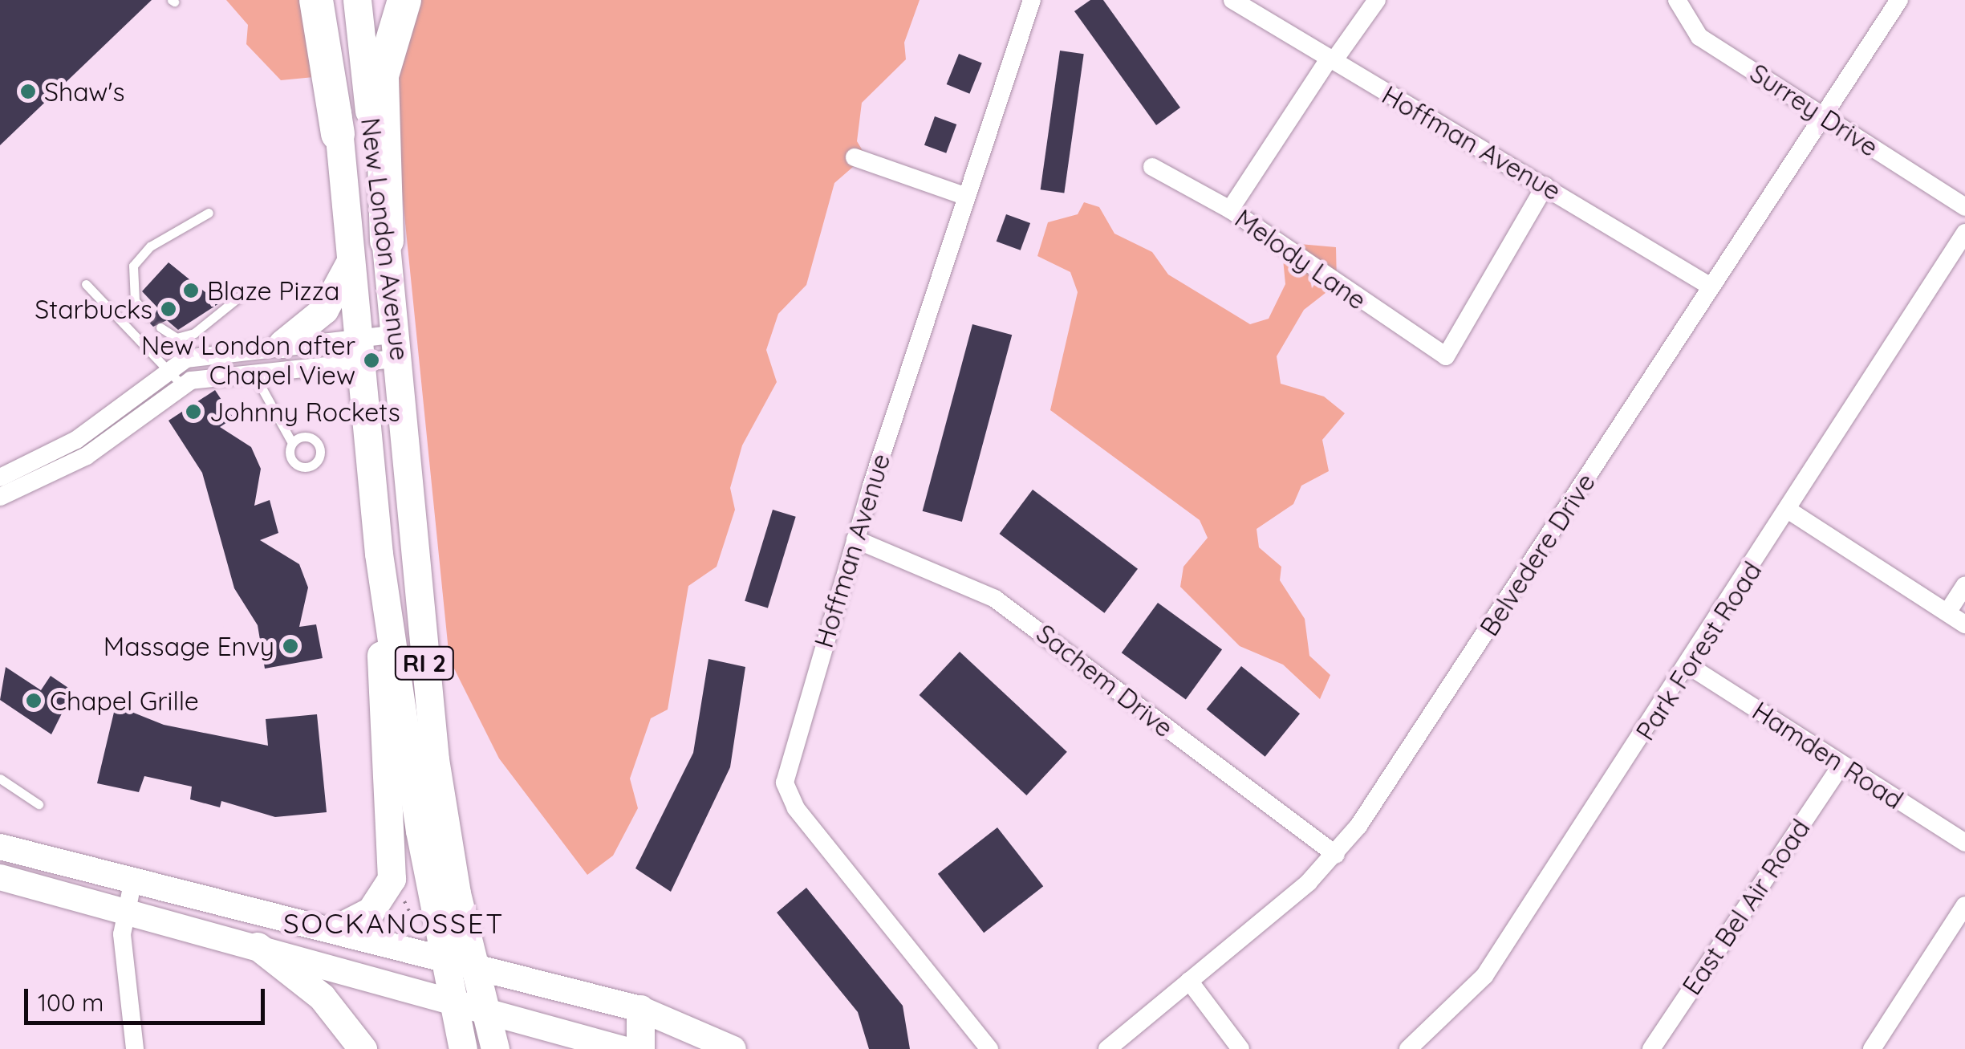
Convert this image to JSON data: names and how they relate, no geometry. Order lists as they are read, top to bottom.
{
  "streets": {
    "main road": ["New London Avenue", "RI 2"],
    "street": [
      "Surrey Drive",
      "Hoffman Avenue",
      "Melody Lane",
      "Belvedere Drive",
      "Park Forest Road",
      "Sachem Drive",
      "Hamden Road",
      "East Bel Air Road"
    ]
  },
  "crossings": [
    ["Surrey Drive", "Belvedere Drive"],
    ["Hoffman Avenue", "Melody Lane"],
    ["Hoffman Avenue", "Belvedere Drive"],
    ["Hoffman Avenue", "Sachem Drive"],
    ["Belvedere Drive", "Sachem Drive"],
    ["Park Forest Road", "Hamden Road"],
    ["Hamden Road", "East Bel Air Road"]
  ],
  "districts": ["SOCKANOSSET"],
  "places": [
    "Shaw's",
    "Blaze Pizza",
    "Starbucks",
    "New London after Chapel View",
    "Johnny Rockets",
    "Massage Envy",
    "Chapel Grille"
  ],
  "scale_bar": "100 m"
}
